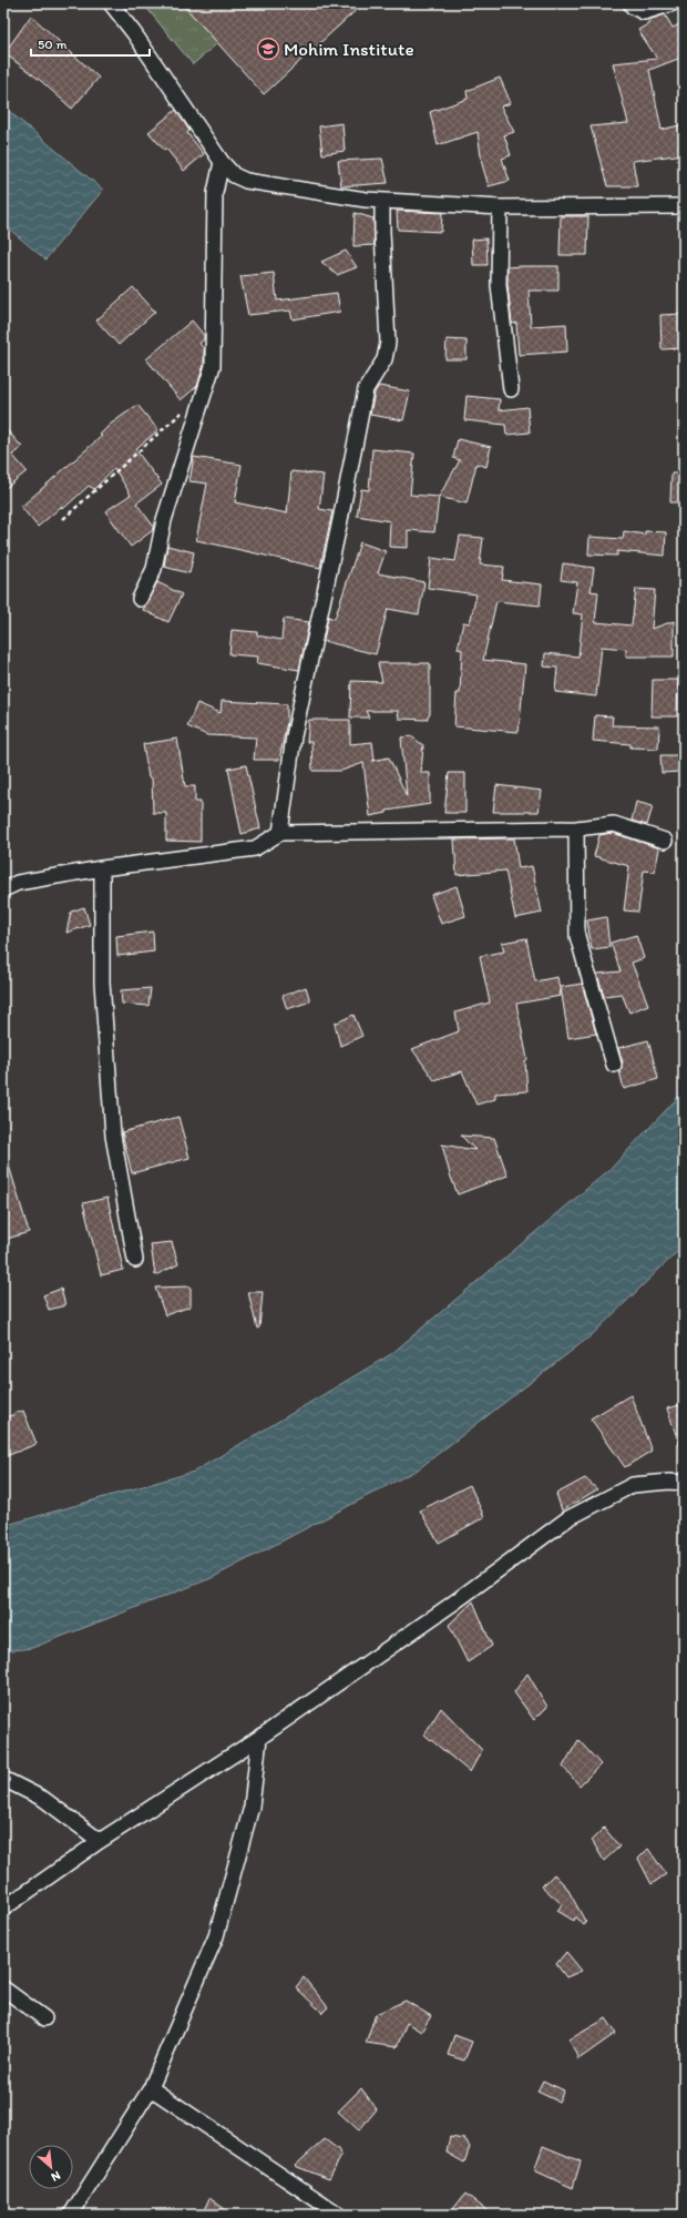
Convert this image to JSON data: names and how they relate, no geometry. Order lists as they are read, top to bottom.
{
  "places": {
    "school or university": ["Mohim Institute"]
  },
  "scale_bar": "50 m",
  "north": "bottom right"
}
